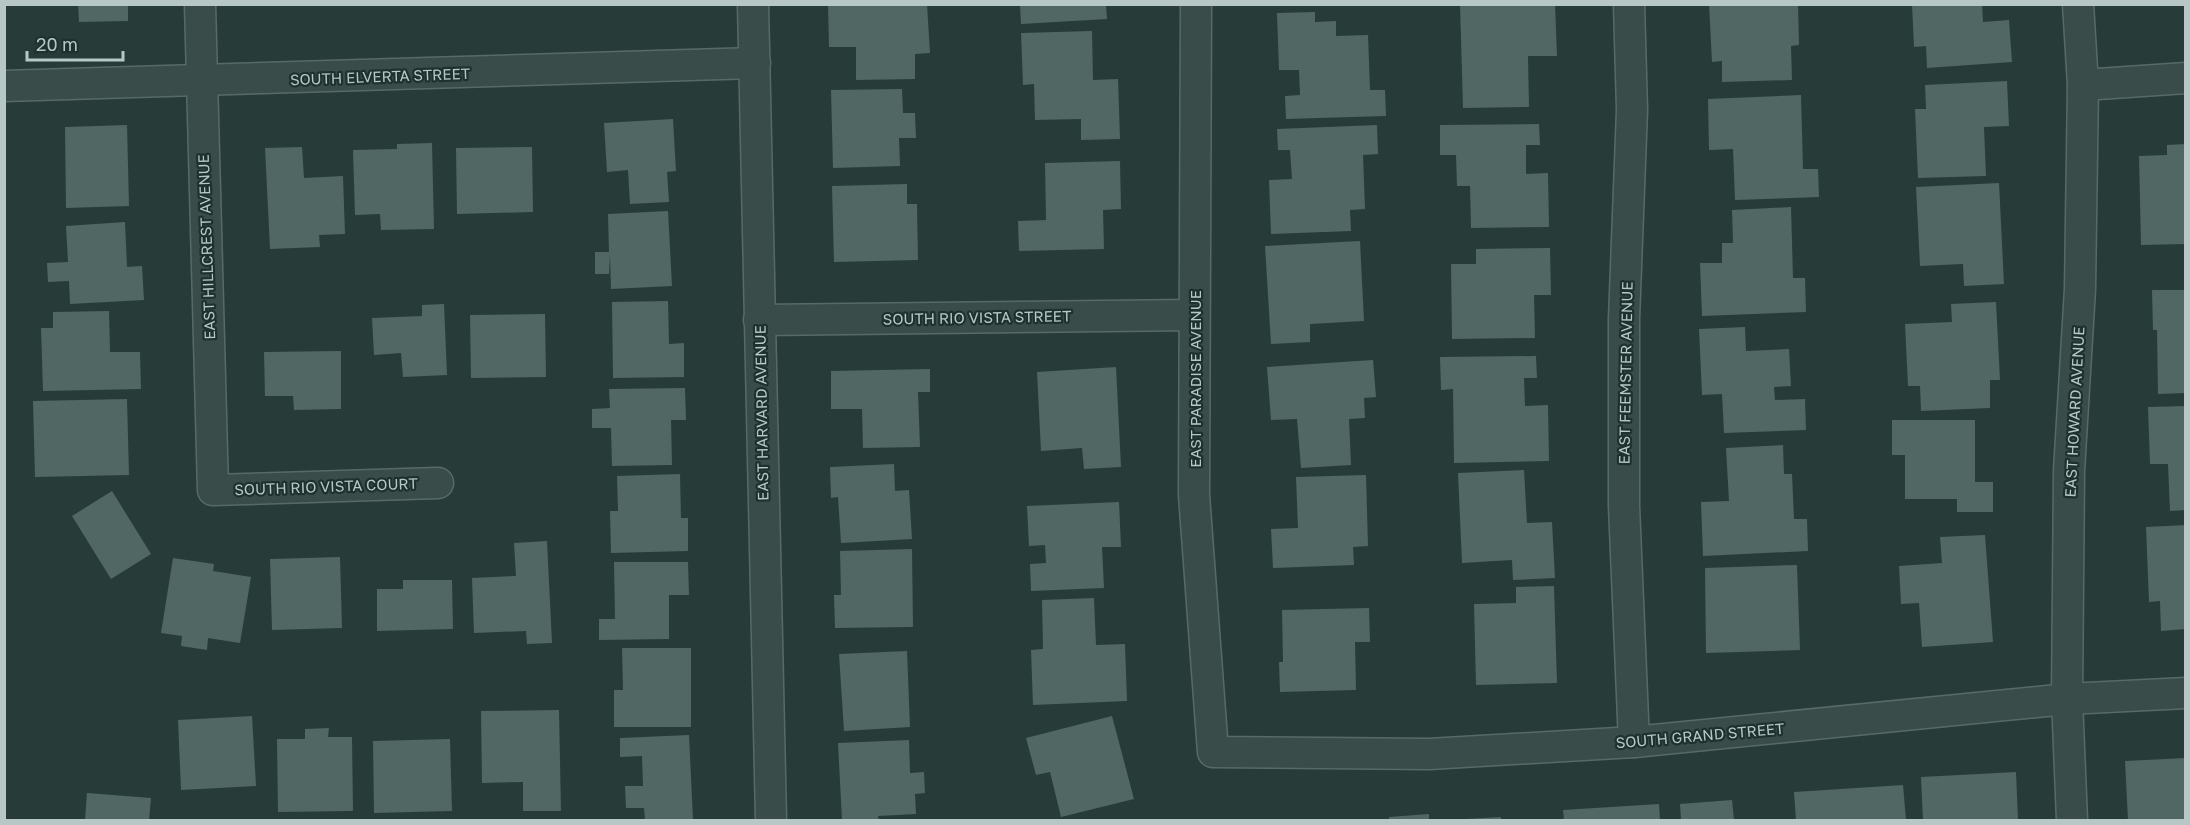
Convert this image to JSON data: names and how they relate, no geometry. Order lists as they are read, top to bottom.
{
  "streets": {
    "street": [
      "SOUTH ELVERTA STREET",
      "EAST HILLCREST AVENUE",
      "SOUTH RIO VISTA STREET",
      "EAST FEEMSTER AVENUE",
      "EAST PARADISE AVENUE",
      "EAST HOWARD AVENUE",
      "EAST HARVARD AVENUE",
      "SOUTH RIO VISTA COURT",
      "SOUTH GRAND STREET"
    ]
  },
  "crossings": [
    ["SOUTH ELVERTA STREET", "EAST HILLCREST AVENUE"],
    ["SOUTH ELVERTA STREET", "EAST HARVARD AVENUE"],
    ["EAST HILLCREST AVENUE", "SOUTH RIO VISTA COURT"],
    ["SOUTH RIO VISTA STREET", "EAST PARADISE AVENUE"],
    ["SOUTH RIO VISTA STREET", "EAST HARVARD AVENUE"],
    ["EAST FEEMSTER AVENUE", "SOUTH GRAND STREET"],
    ["EAST PARADISE AVENUE", "SOUTH GRAND STREET"],
    ["EAST HOWARD AVENUE", "SOUTH GRAND STREET"]
  ],
  "scale_bar": "20 m"
}
